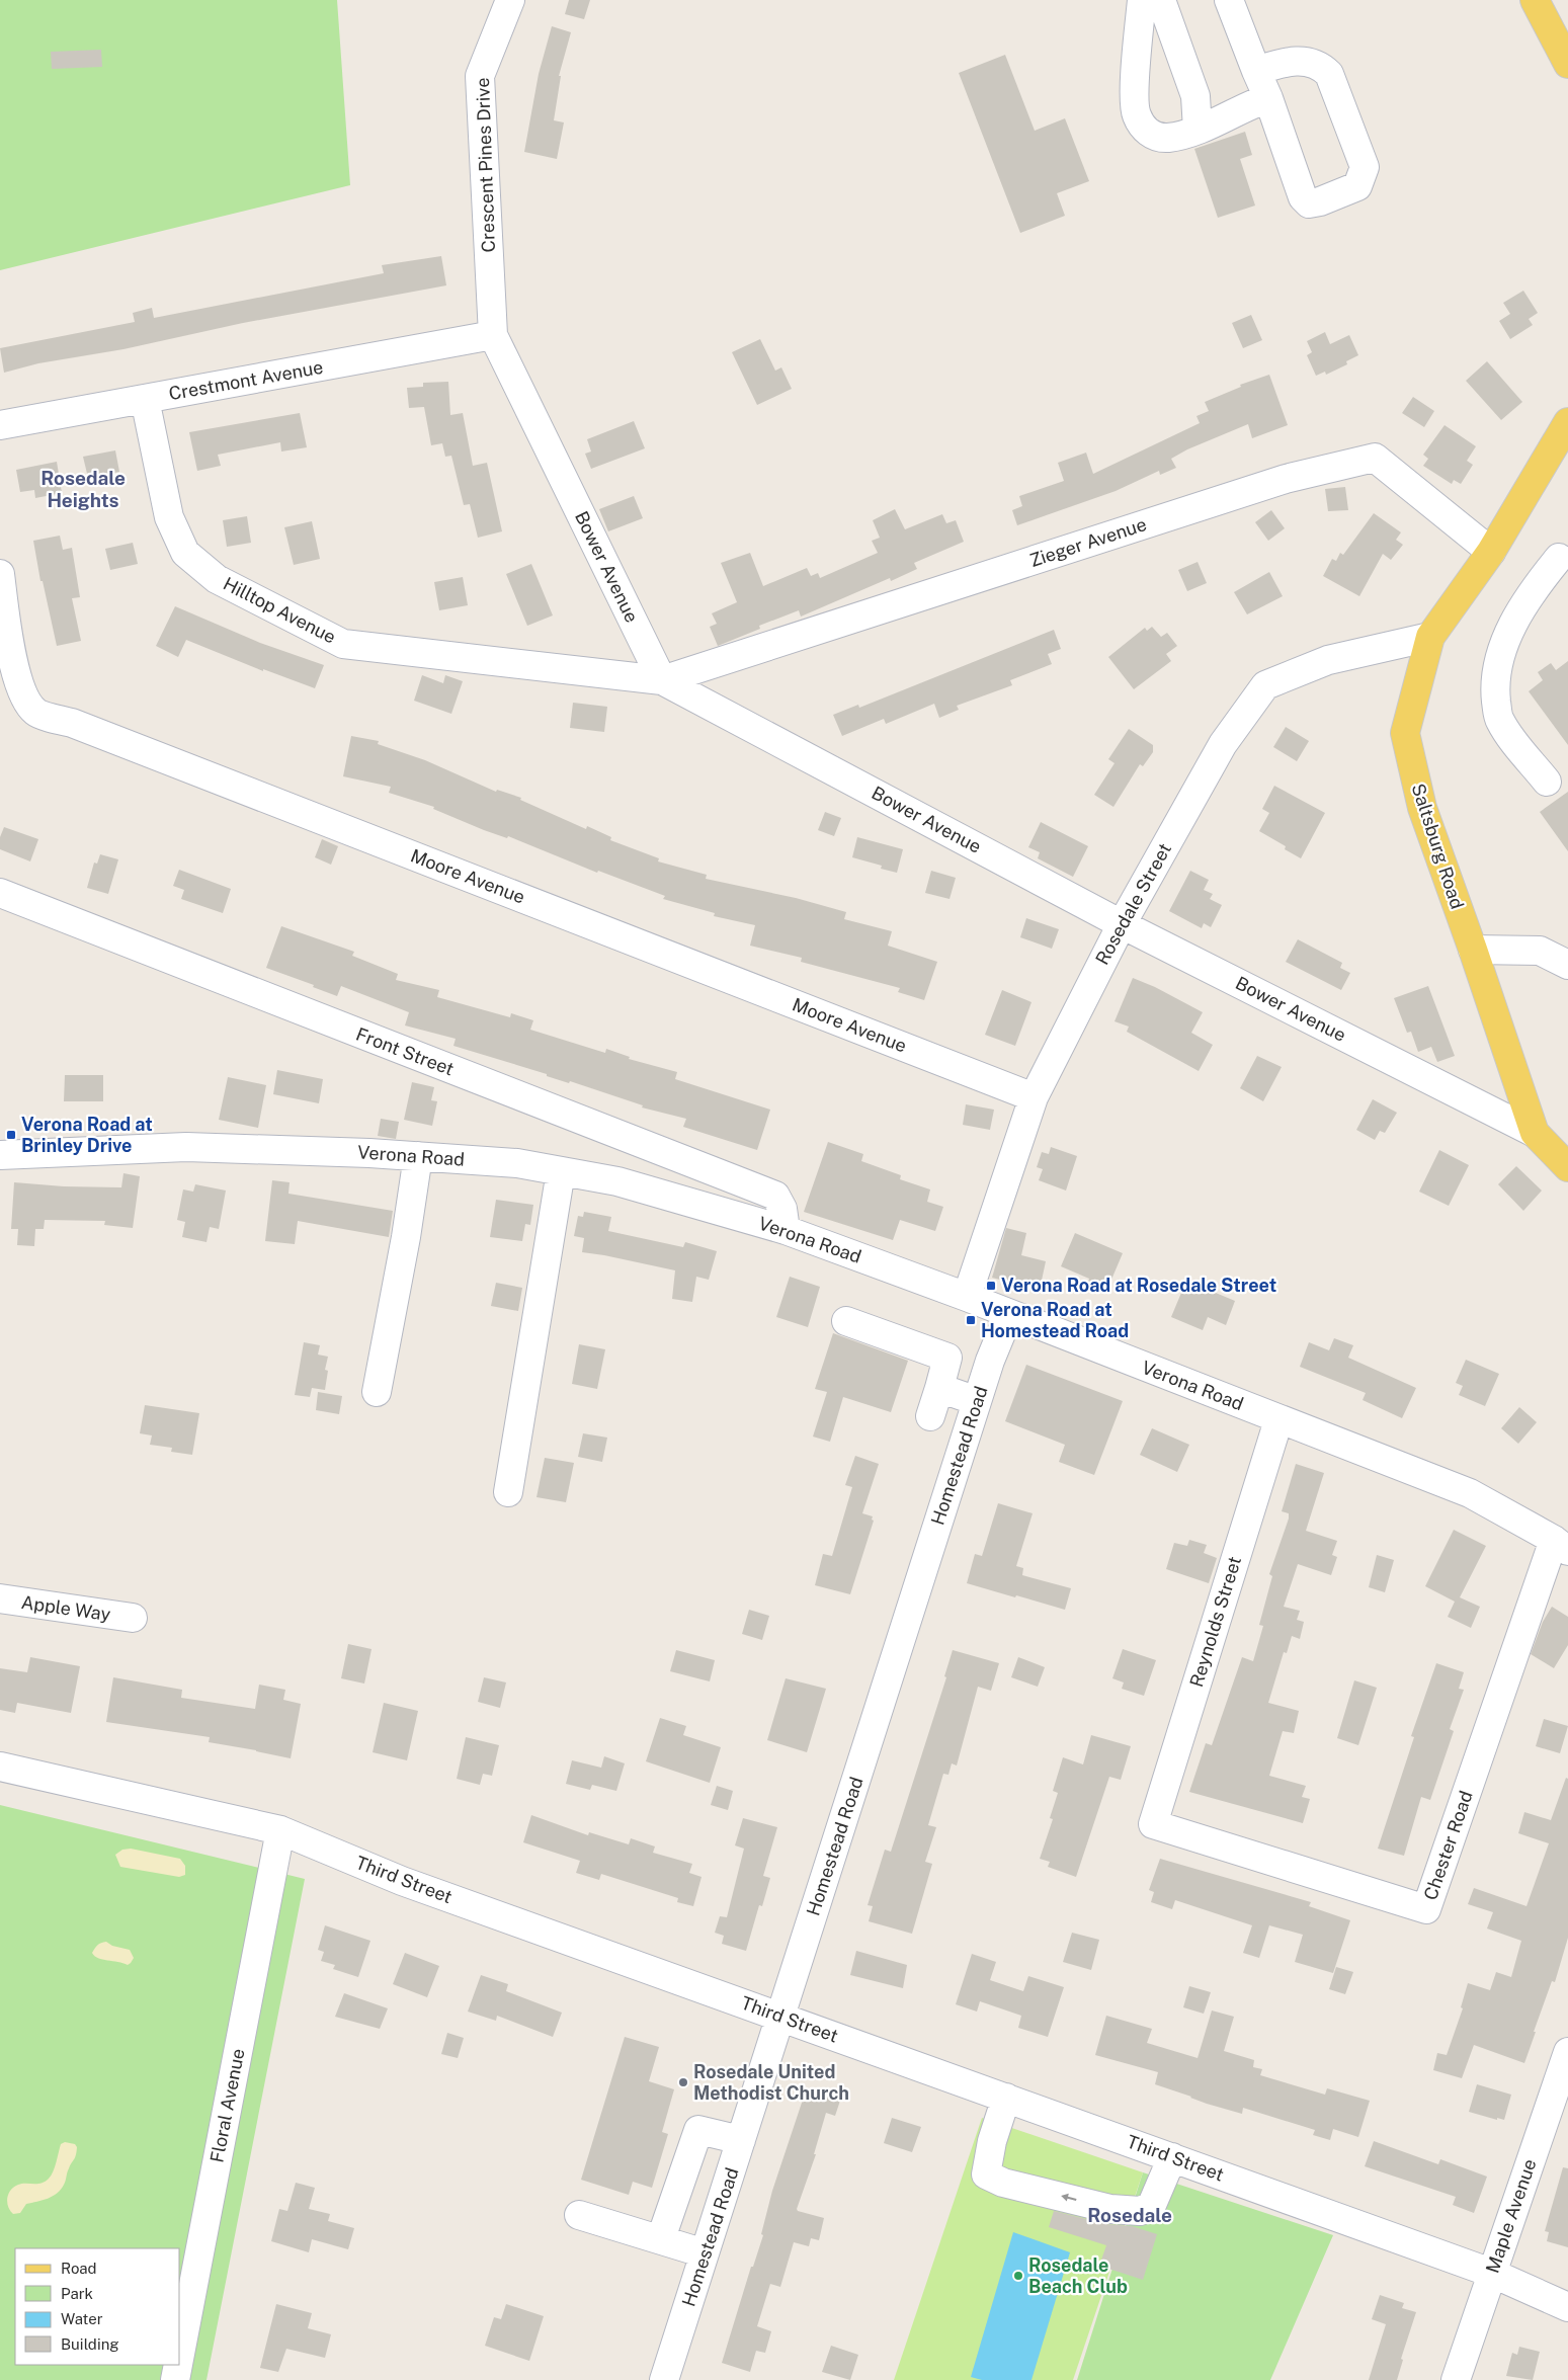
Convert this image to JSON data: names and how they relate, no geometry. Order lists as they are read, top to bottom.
{
  "streets": {
    "main road": ["Saltsburg Road"],
    "street": [
      "Crescent Pines Drive",
      "Crestmont Avenue",
      "Zieger Avenue",
      "Bower Avenue",
      "Hilltop Avenue",
      "Moore Avenue",
      "Rosedale Street",
      "Front Street",
      "Verona Road",
      "Homestead Road",
      "Apple Way",
      "Reynolds Street",
      "Chester Road",
      "Third Street",
      "Floral Avenue",
      "Maple Avenue"
    ]
  },
  "crossings": [
    ["Crescent Pines Drive", "Crestmont Avenue"],
    ["Crescent Pines Drive", "Bower Avenue"],
    ["Crestmont Avenue", "Bower Avenue"],
    ["Crestmont Avenue", "Hilltop Avenue"],
    ["Zieger Avenue", "Bower Avenue"],
    ["Zieger Avenue", "Hilltop Avenue"],
    ["Zieger Avenue", "Saltsburg Road"],
    ["Bower Avenue", "Hilltop Avenue"],
    ["Bower Avenue", "Saltsburg Road"],
    ["Bower Avenue", "Rosedale Street"],
    ["Saltsburg Road", "Rosedale Street"],
    ["Moore Avenue", "Rosedale Street"],
    ["Rosedale Street", "Verona Road"],
    ["Front Street", "Verona Road"],
    ["Verona Road", "Homestead Road"],
    ["Verona Road", "Reynolds Street"],
    ["Verona Road", "Chester Road"],
    ["Homestead Road", "Third Street"],
    ["Reynolds Street", "Chester Road"],
    ["Third Street", "Floral Avenue"],
    ["Third Street", "Maple Avenue"]
  ],
  "districts": ["Rosedale Heights", "Rosedale"],
  "places": {
    "transit": ["Verona Road at Brinley Drive", "Verona Road at Rosedale Street", "Verona Road at Homestead Road"],
    "other": ["Rosedale United Methodist Church", "Rosedale Beach Club"]
  },
  "legend": [
    "Road",
    "Park",
    "Water",
    "Building"
  ]
}
